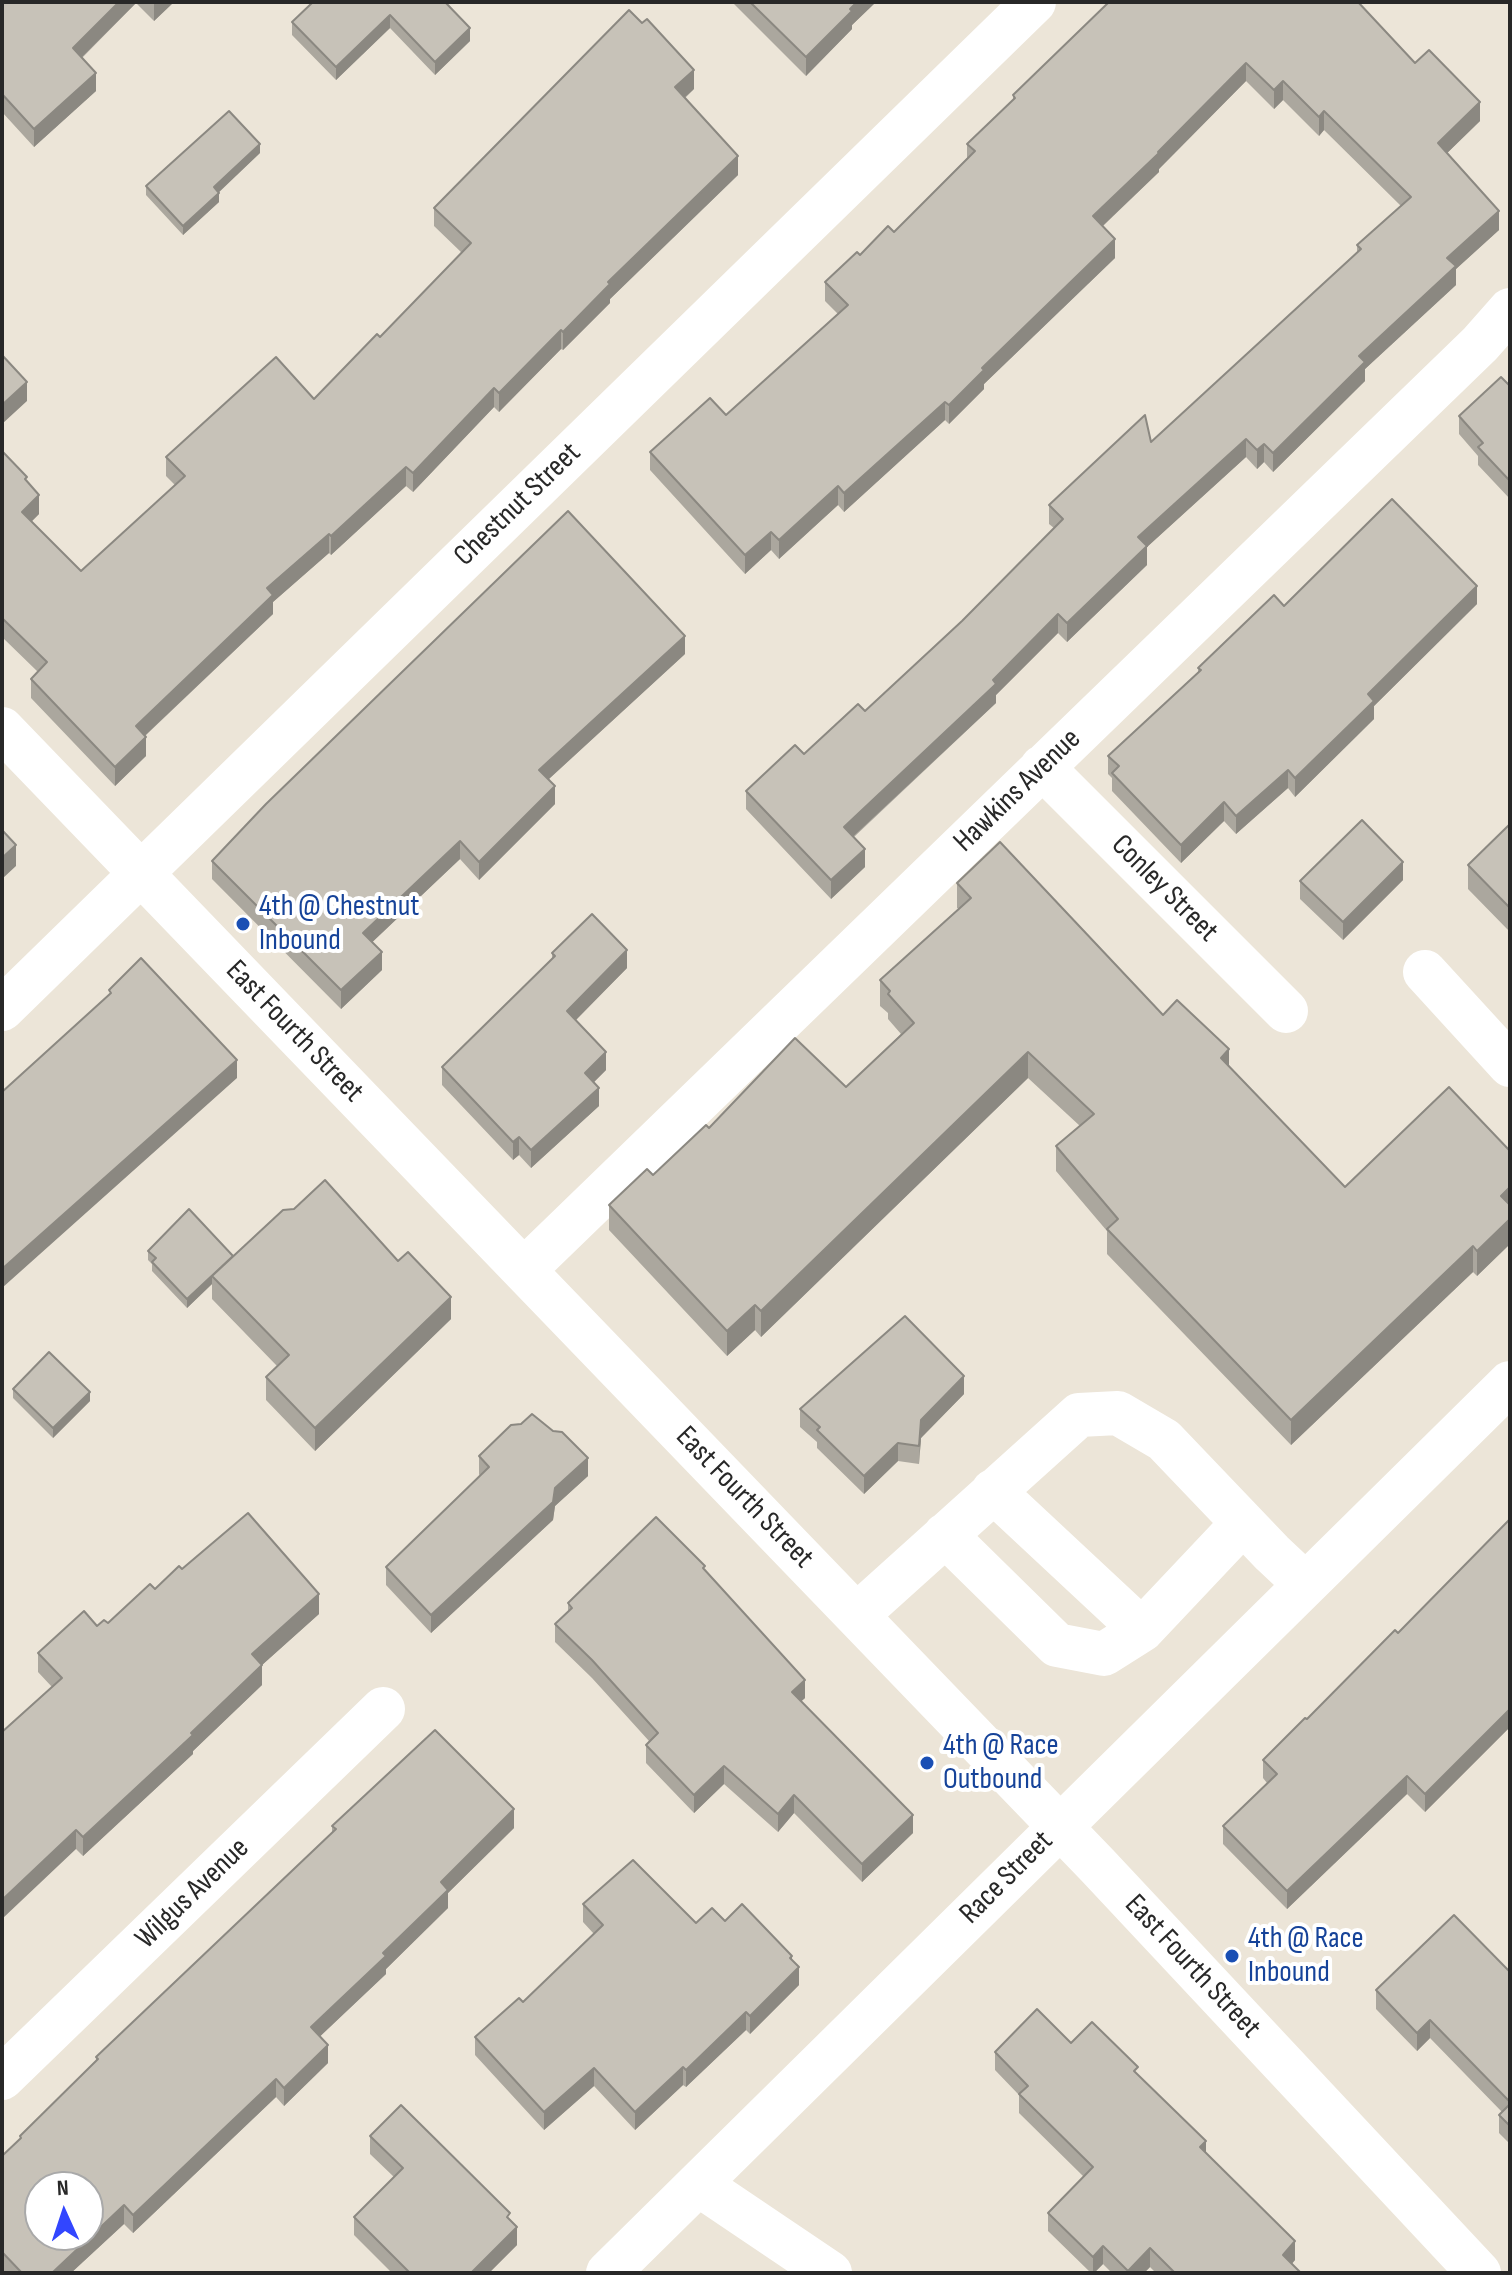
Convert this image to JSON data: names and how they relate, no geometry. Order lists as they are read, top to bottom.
{
  "streets": {
    "street": [
      "Chestnut Street",
      "Hawkins Avenue",
      "Conley Street",
      "East Fourth Street",
      "Race Street",
      "Wilgus Avenue"
    ]
  },
  "crossings": [
    ["Chestnut Street", "East Fourth Street"],
    ["Hawkins Avenue", "Conley Street"],
    ["Hawkins Avenue", "East Fourth Street"],
    ["East Fourth Street", "Race Street"]
  ],
  "places": ["4th @ Chestnut Inbound", "4th @ Race Outbound", "4th @ Race Inbound"],
  "north": "top"
}
